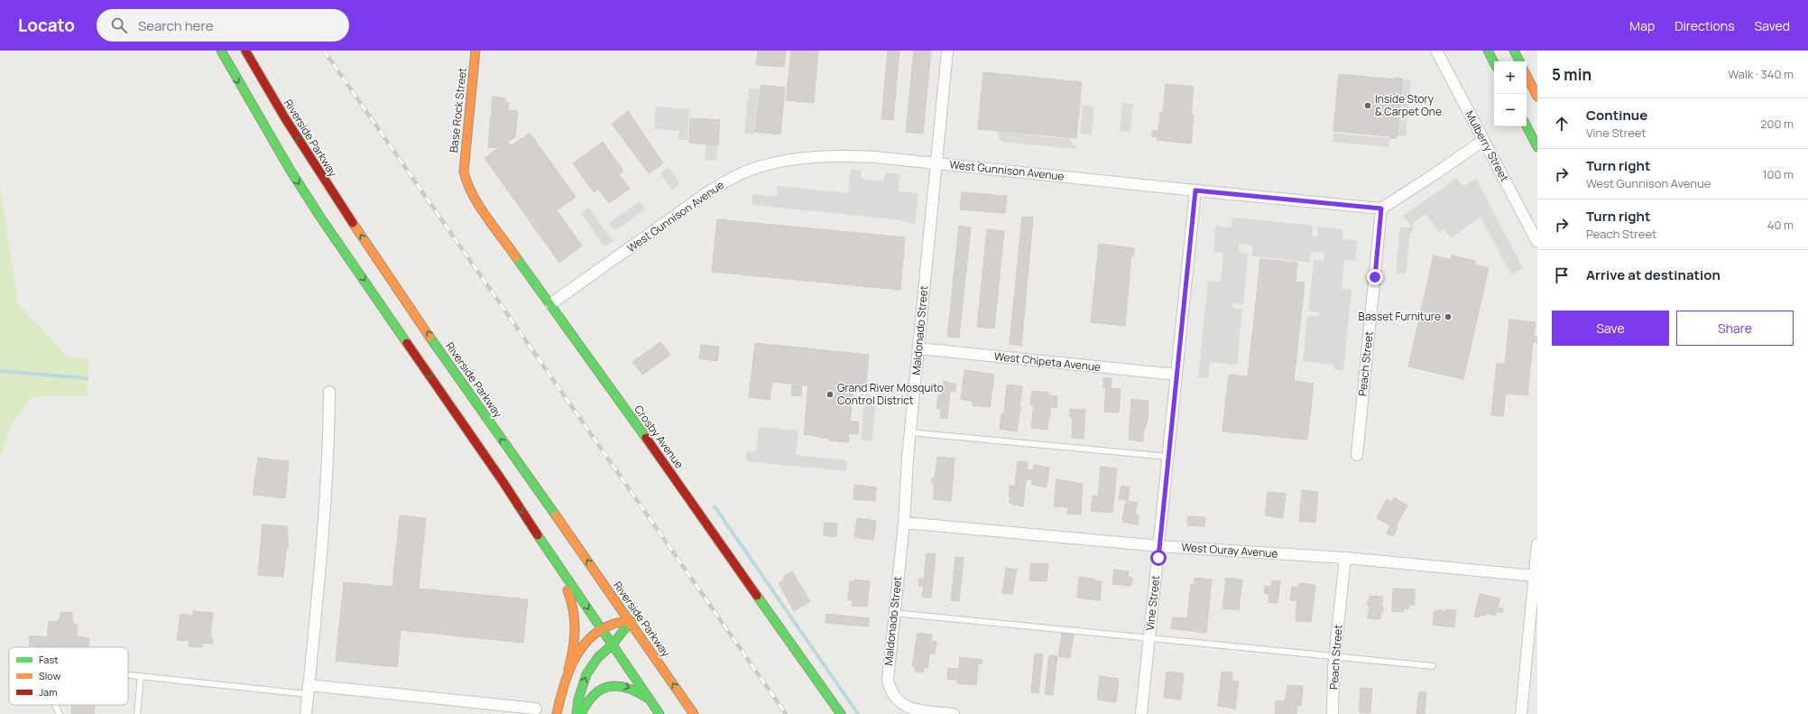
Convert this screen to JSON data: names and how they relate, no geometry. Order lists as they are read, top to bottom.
{
  "streets": {
    "main road": ["Base Rock Street", "Riverside Parkway", "Crosby Avenue"],
    "street": [
      "Mulberry Street",
      "West Gunnison Avenue",
      "Maldonado Street",
      "West Chipeta Avenue",
      "Peach Street",
      "West Ouray Avenue",
      "Vine Street"
    ]
  },
  "crossings": [
    ["Base Rock Street", "Crosby Avenue"],
    ["West Gunnison Avenue", "Maldonado Street"],
    ["West Gunnison Avenue", "Peach Street"],
    ["West Gunnison Avenue", "Crosby Avenue"],
    ["West Gunnison Avenue", "Vine Street"],
    ["Maldonado Street", "West Chipeta Avenue"],
    ["Maldonado Street", "West Ouray Avenue"],
    ["West Chipeta Avenue", "Vine Street"],
    ["Peach Street", "West Ouray Avenue"],
    ["West Ouray Avenue", "Vine Street"]
  ],
  "places": ["Inside Story & Carpet One", "Basset Furniture", "Grand River Mosquito Control District"],
  "legend": ["Fast", "Slow", "Jam"],
  "page": {
    "header": "Locato",
    "search": "Search here",
    "nav": ["Map", "Directions", "Saved"],
    "heading": ["5 min", "Walk · 340 m"],
    "map_buttons": ["+", "−"],
    "list": [
      ["Continue", "Vine Street", "200 m"],
      ["Turn right", "West Gunnison Avenue", "100 m"],
      ["Turn right", "Peach Street", "40 m"],
      "Arrive at destination"
    ],
    "buttons": ["Save", "Share"]
  }
}
